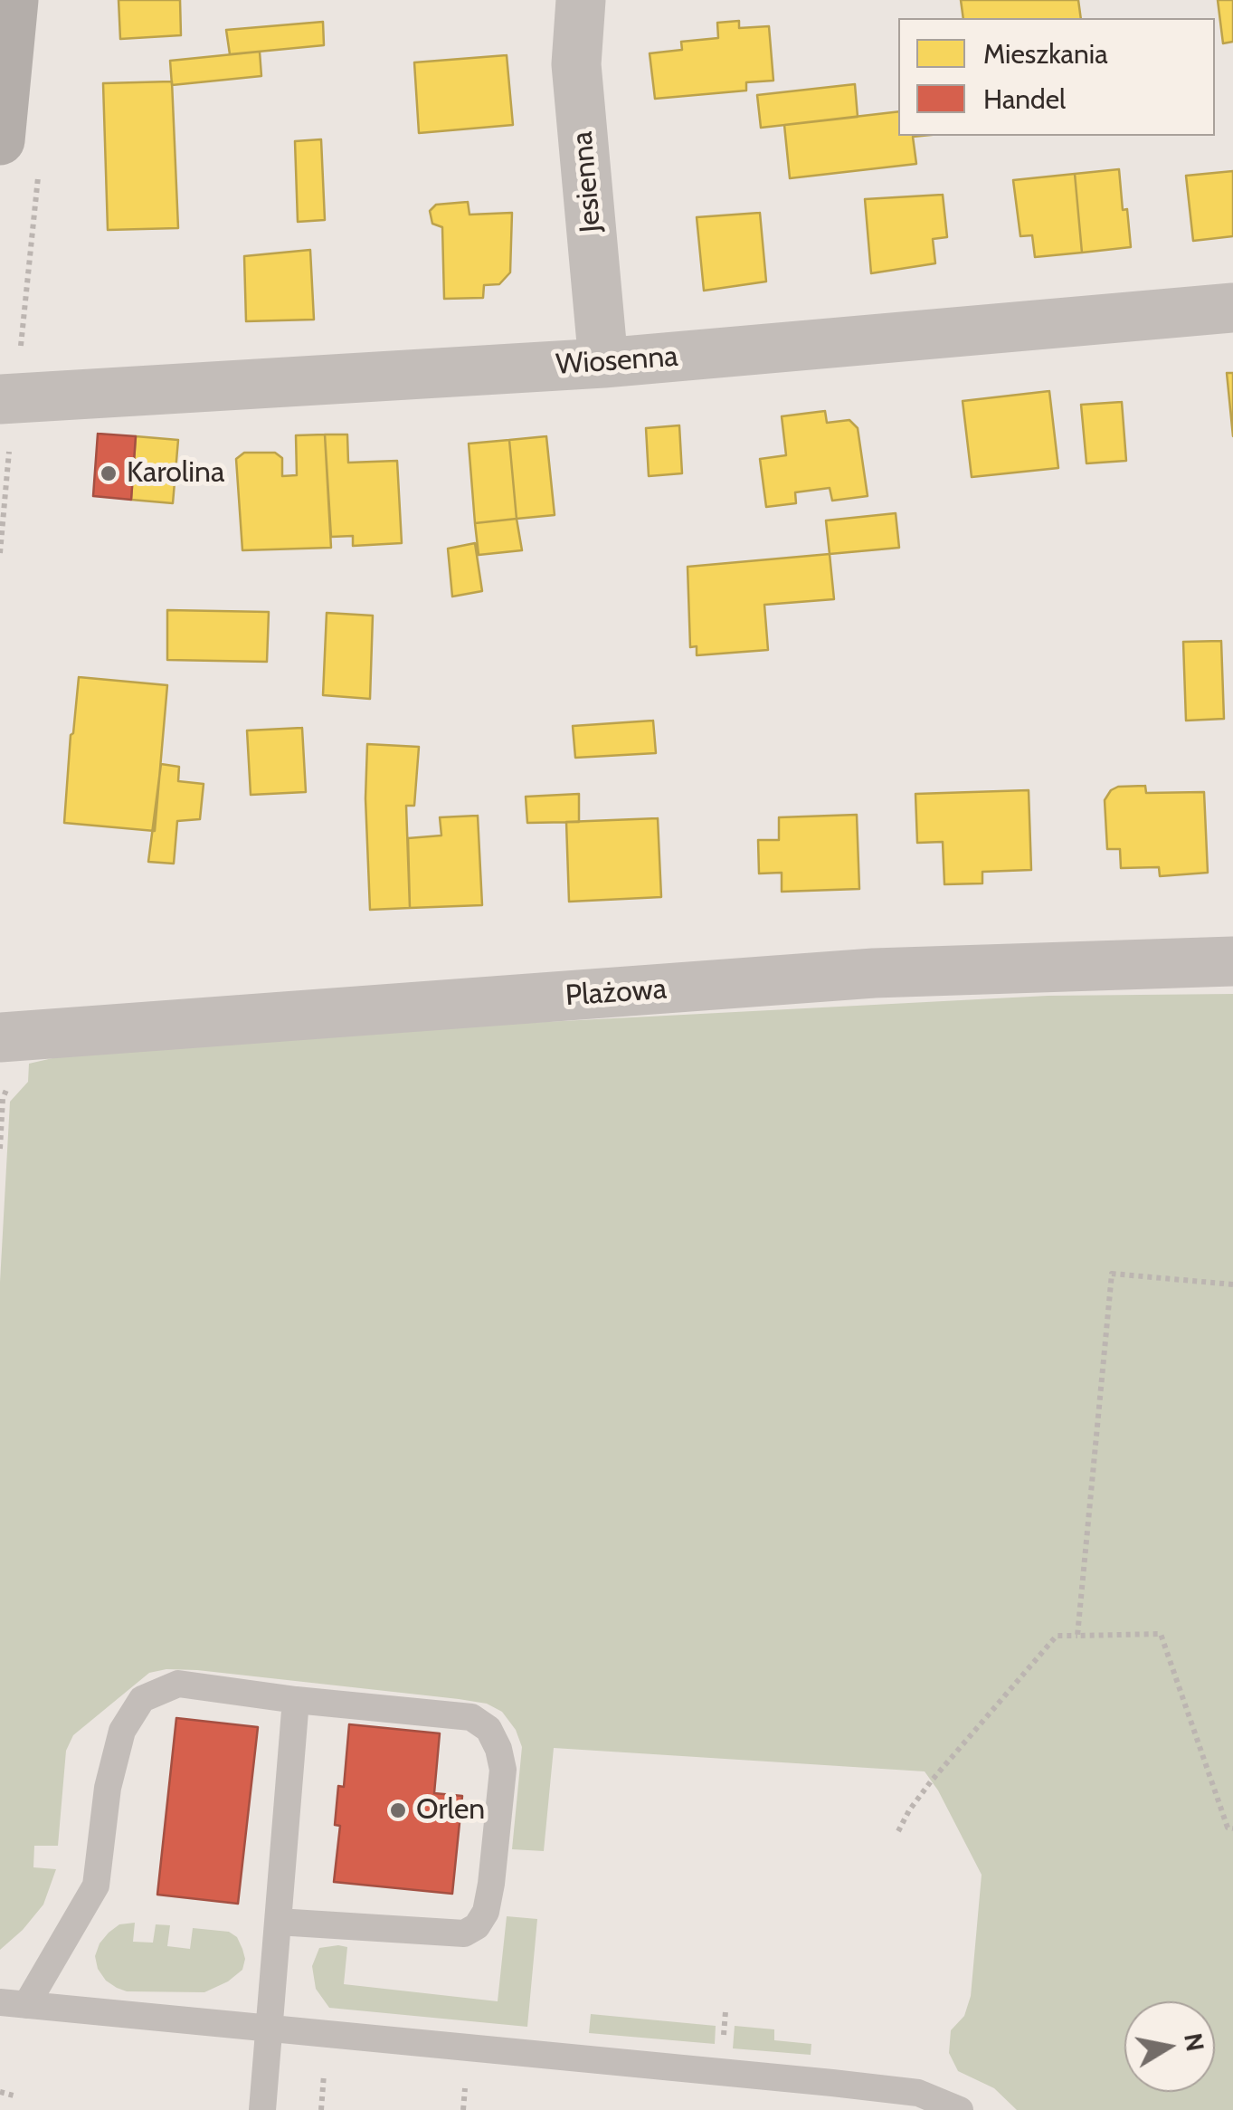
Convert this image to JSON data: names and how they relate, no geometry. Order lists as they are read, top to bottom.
{
  "streets": {
    "street": ["Jesienna", "Wiosenna", "Plażowa"]
  },
  "crossings": [
    ["Jesienna", "Wiosenna"]
  ],
  "places": ["Karolina", "Orlen"],
  "legend": ["Mieszkania", "Handel"],
  "north": "right"
}
